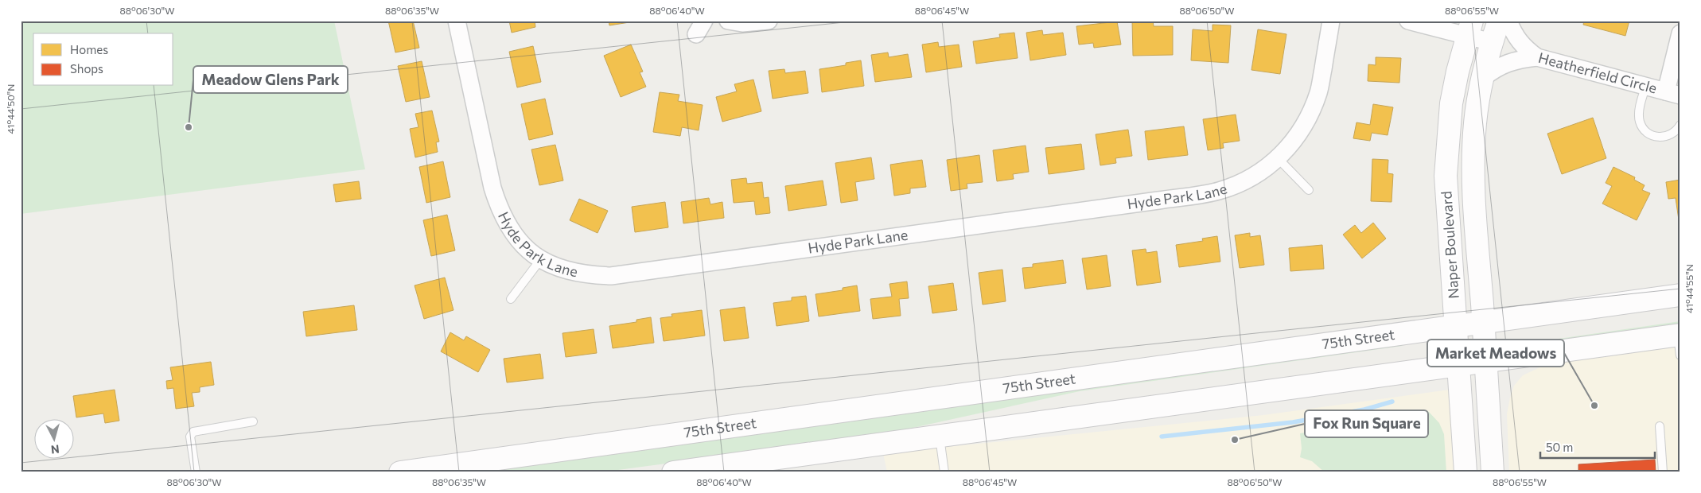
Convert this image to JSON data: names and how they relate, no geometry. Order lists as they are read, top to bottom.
{
  "streets": {
    "main road": ["Naper Boulevard", "75th Street"],
    "street": ["Heatherfield Circle", "Hyde Park Lane"]
  },
  "crossings": [
    ["Naper Boulevard", "75th Street"]
  ],
  "places": ["Meadow Glens Park", "Market Meadows", "Fox Run Square"],
  "legend": ["Homes", "Shops"],
  "scale_bar": "50 m",
  "north": "bottom",
  "coordinates": [
    "88°06'30\"W",
    "88°06'35\"W",
    "88°06'40\"W",
    "88°06'45\"W",
    "88°06'50\"W",
    "88°06'55\"W",
    "41°44'50\"N",
    "41°44'55\"N"
  ]
}
